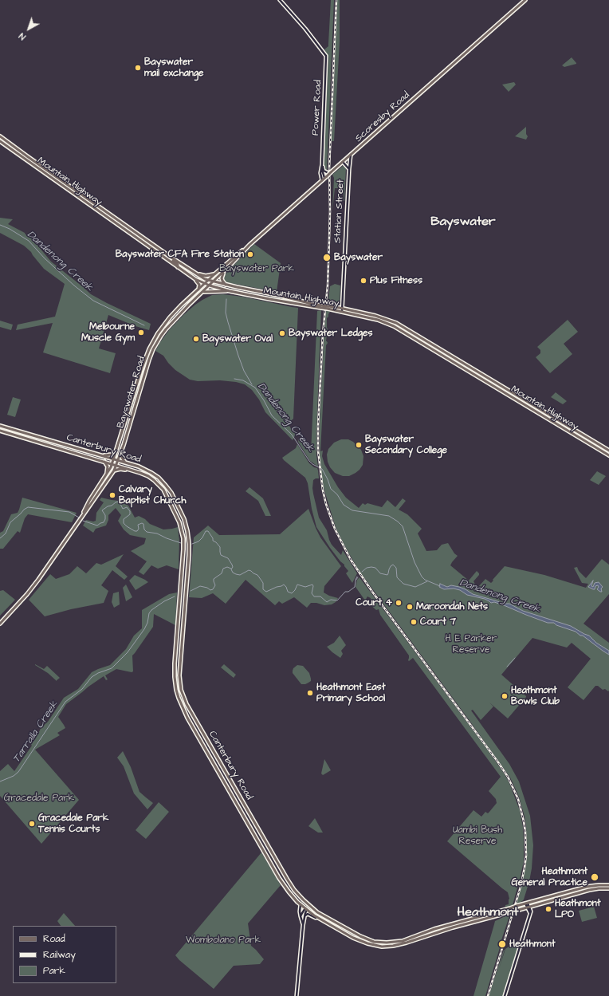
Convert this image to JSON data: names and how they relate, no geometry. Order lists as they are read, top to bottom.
{
  "streets": {
    "main road": [
      "Power Road",
      "Scoresby Road",
      "Mountain Highway",
      "Station Street",
      "Bayswater Road",
      "Canterbury Road"
    ]
  },
  "crossings": [
    ["Power Road", "Scoresby Road"],
    ["Scoresby Road", "Mountain Highway"],
    ["Scoresby Road", "Station Street"],
    ["Scoresby Road", "Bayswater Road"],
    ["Mountain Highway", "Station Street"],
    ["Mountain Highway", "Bayswater Road"],
    ["Bayswater Road", "Canterbury Road"]
  ],
  "districts": ["Bayswater", "Heathmont"],
  "water": ["Dandenong Creek", "Tarralla Creek"],
  "parks": [
    "Bayswater Park",
    "H E Parker Reserve",
    "Gracedale Park",
    "Uambi Bush Reserve",
    "Wombolano Park"
  ],
  "places": [
    "Bayswater mail exchange",
    "Bayswater CFA Fire Station",
    "Bayswater",
    "Plus Fitness",
    "Melbourne Muscle Gym",
    "Bayswater Ledges",
    "Bayswater Oval",
    "Bayswater Secondary College",
    "Calvary Baptist Church",
    "Court 4",
    "Maroondah Nets",
    "Court 7",
    "Heathmont East Primary School",
    "Heathmont Bowls Club",
    "Gracedale Park Tennis Courts",
    "Heathmont General Practice",
    "Heathmont LPO",
    "Heathmont"
  ],
  "legend": ["Road", "Railway", "Park"],
  "north": "bottom left"
}
